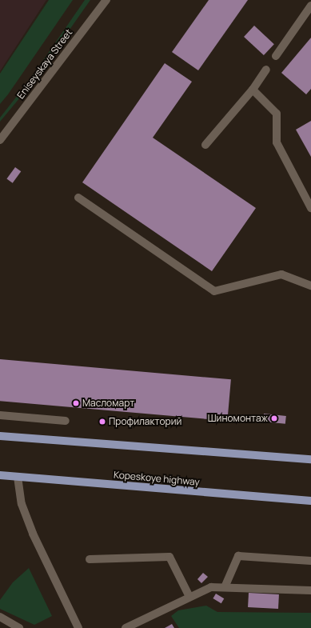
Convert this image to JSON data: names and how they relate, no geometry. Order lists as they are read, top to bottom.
{
  "streets": {
    "main road": ["Kopeskoye highway"],
    "street": ["Eniseyskaya Street"]
  },
  "places": ["Масломарт", "Шиномонтаж", "Профилакторий"]
}
